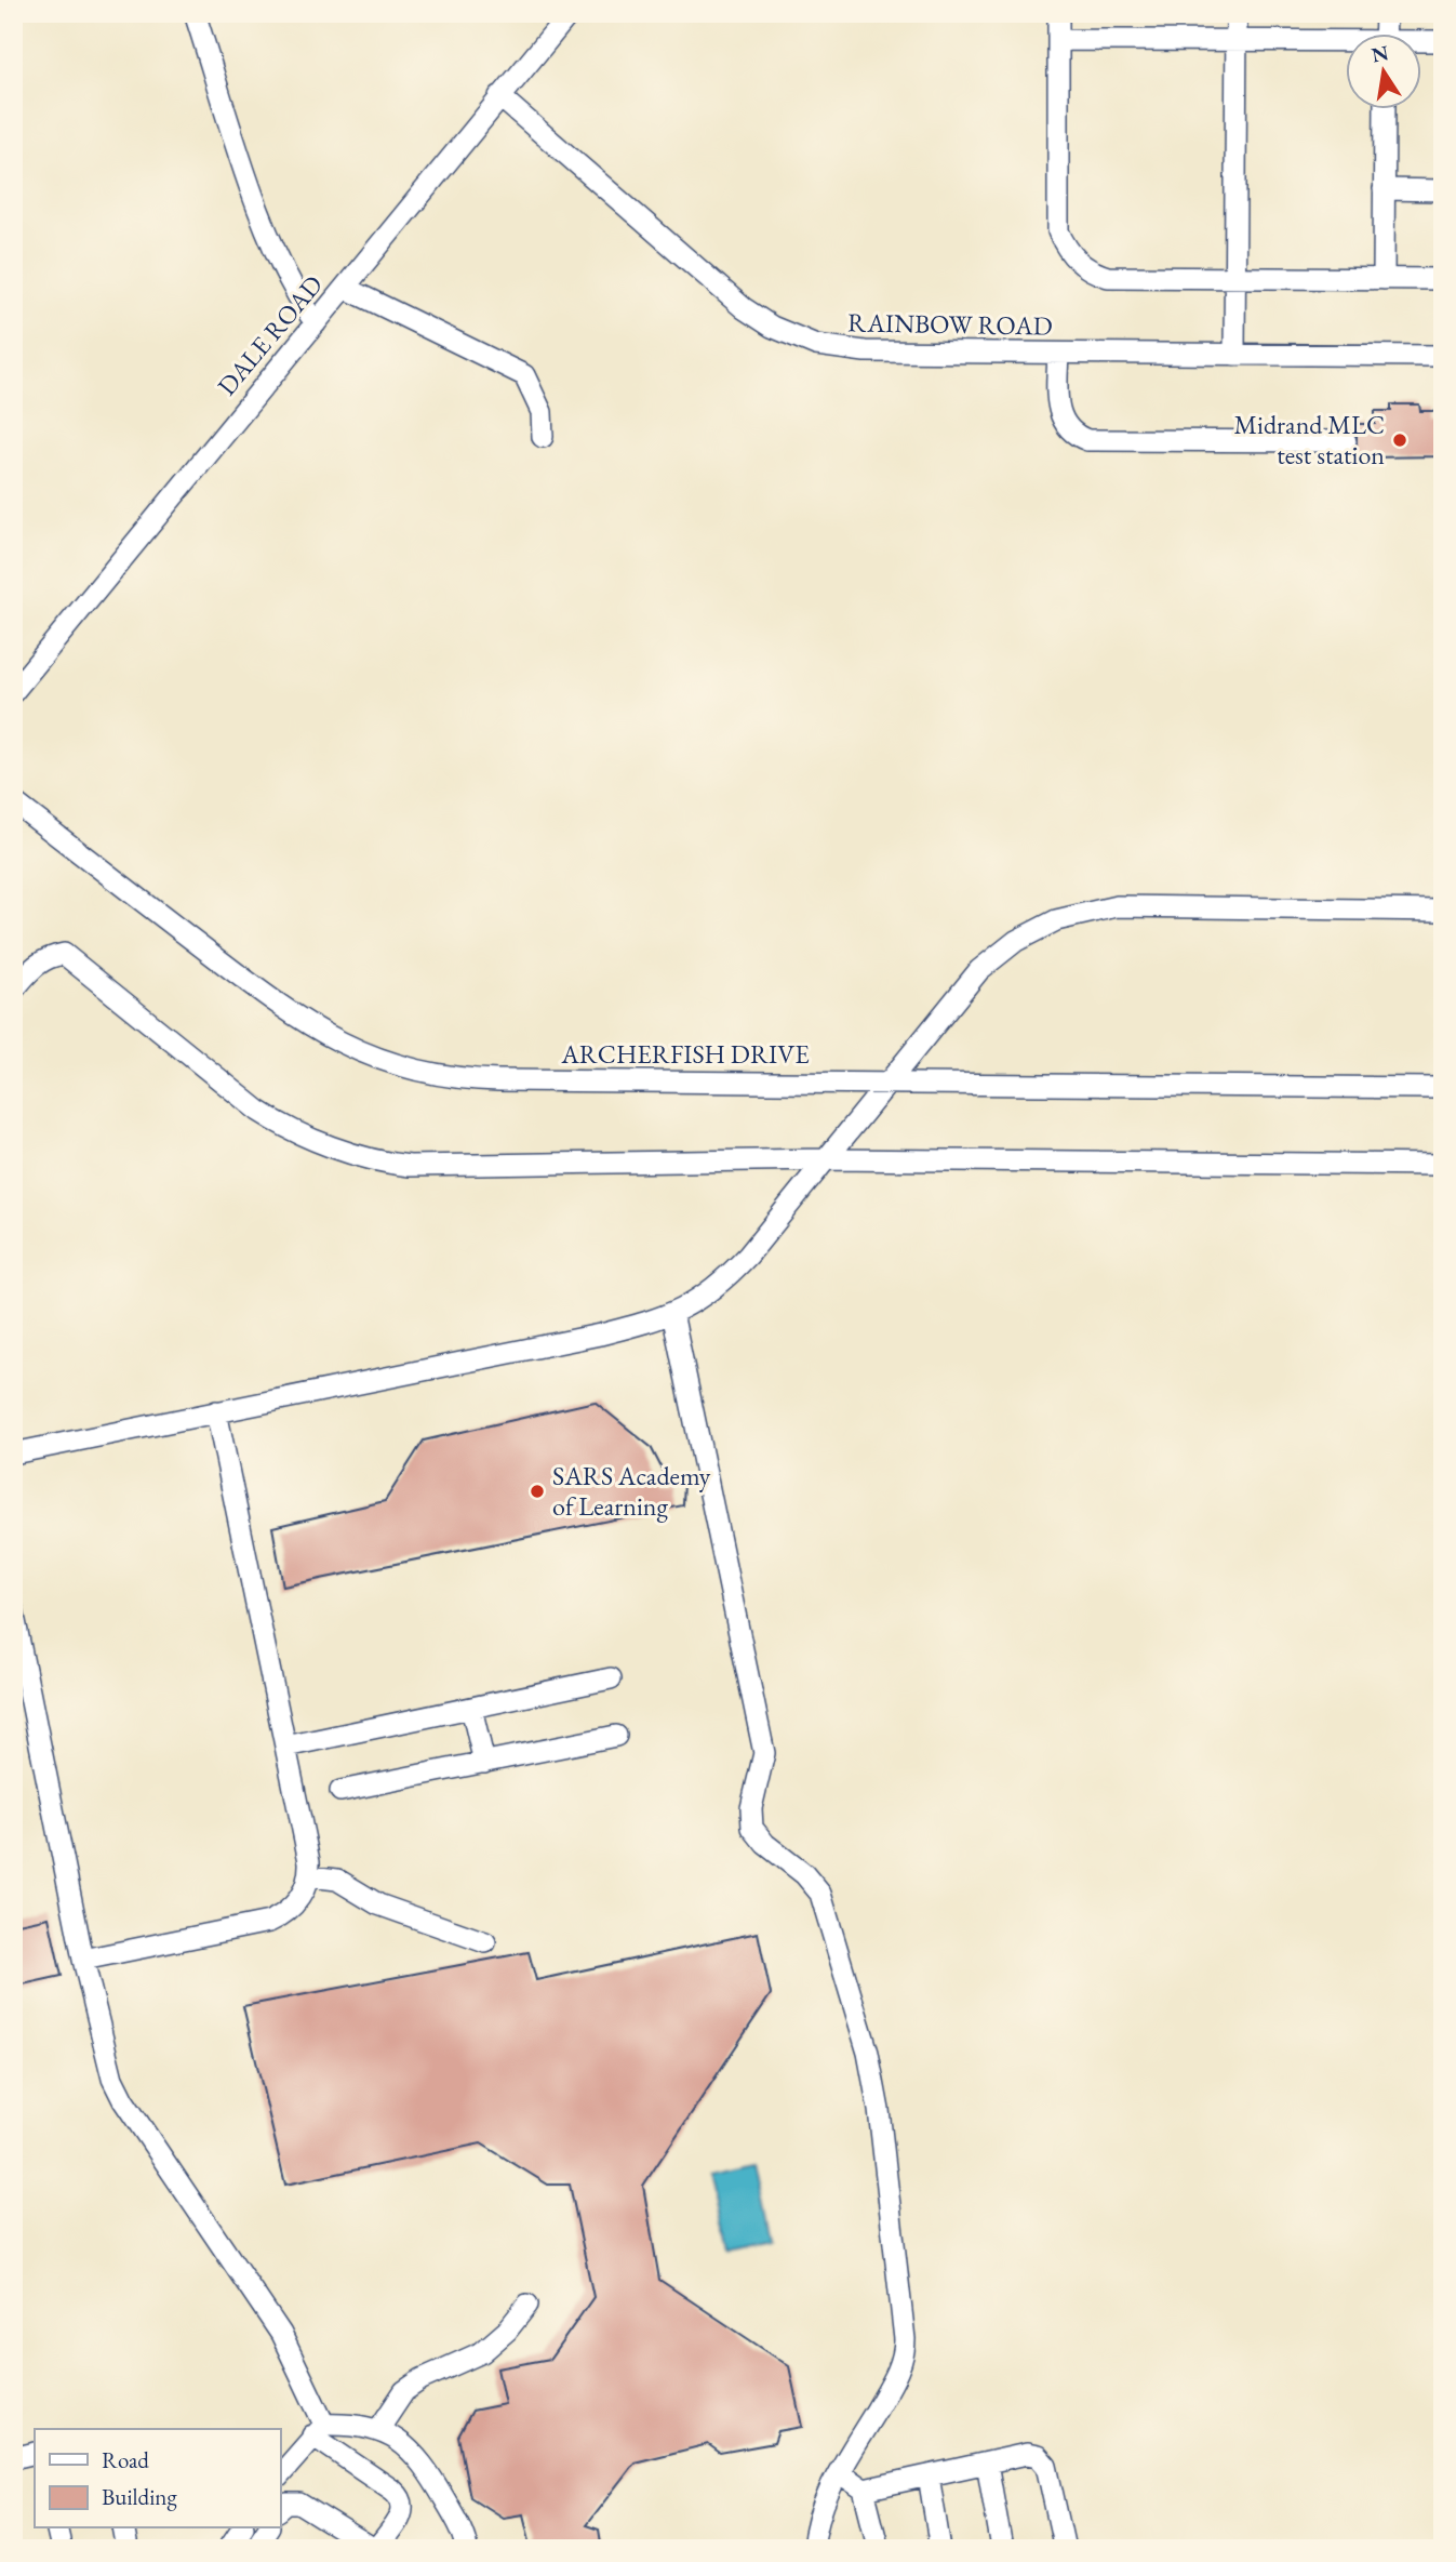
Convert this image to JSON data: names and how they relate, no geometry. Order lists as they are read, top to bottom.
{
  "streets": {
    "street": ["RAINBOW ROAD", "DALE ROAD", "ARCHERFISH DRIVE"]
  },
  "crossings": [
    ["RAINBOW ROAD", "DALE ROAD"]
  ],
  "places": ["Midrand MLC test station", "SARS Academy of Learning"],
  "legend": ["Road", "Building"],
  "north": "top"
}
